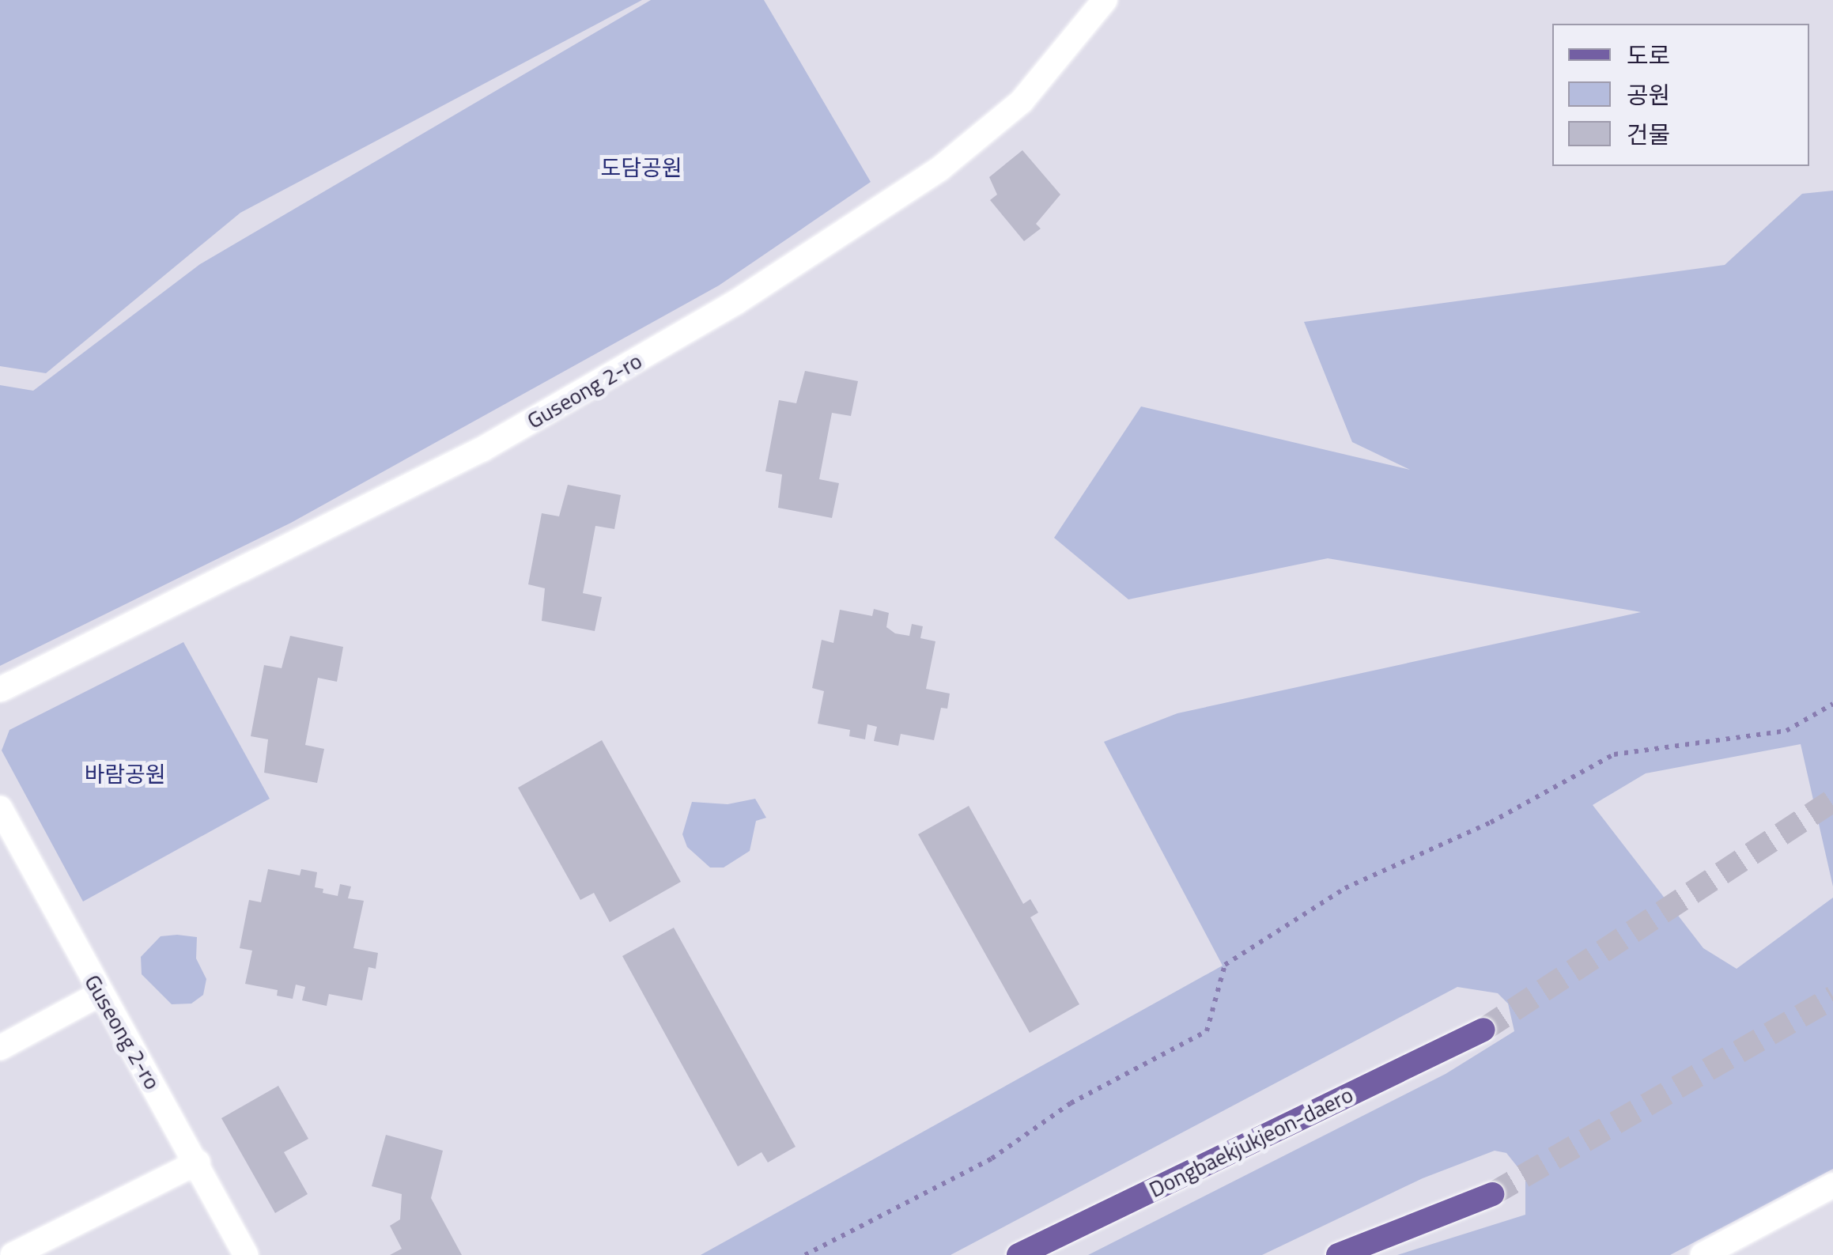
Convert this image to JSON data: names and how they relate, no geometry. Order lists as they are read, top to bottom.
{
  "streets": {
    "main road": ["Dongbaekjukjeon-daero"],
    "street": ["Guseong 2-ro"]
  },
  "parks": ["도담공원", "바람공원"],
  "legend": ["도로", "공원", "건물"]
}
